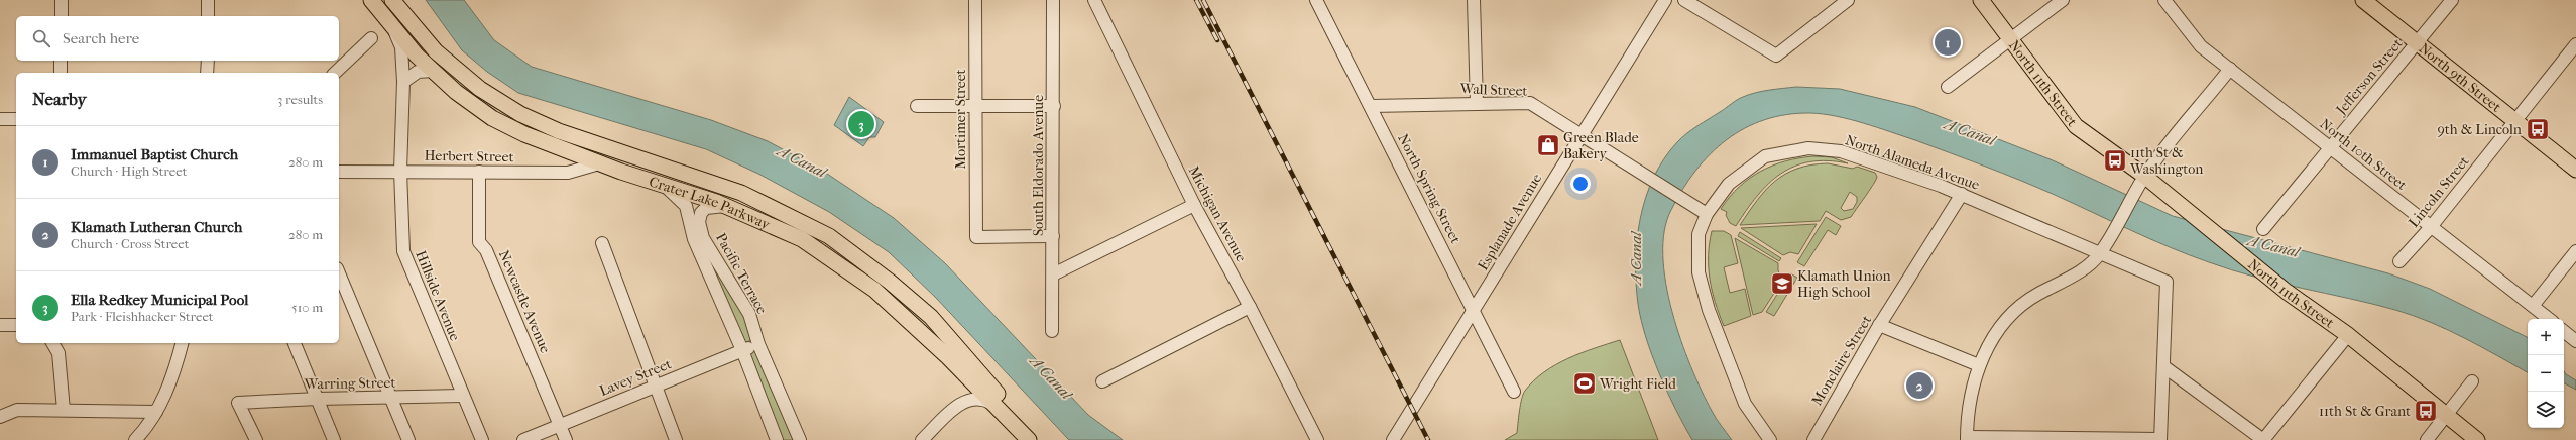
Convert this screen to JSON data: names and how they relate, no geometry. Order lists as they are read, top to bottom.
{
  "streets": {
    "main road": ["North 9th Street", "North 11th Street", "Crater Lake Parkway"],
    "street": [
      "Jefferson Street",
      "Wall Street",
      "Mortimer Street",
      "North 10th Street",
      "Herbert Street",
      "North Alameda Avenue",
      "South Eldorado Avenue",
      "North Spring Street",
      "Lincoln Street",
      "Michigan Avenue",
      "Esplanade Avenue",
      "Pacific Terrace",
      "Hillside Avenue",
      "Newcastle Avenue",
      "Monclaire Street",
      "Lavey Street",
      "Warring Street"
    ]
  },
  "crossings": [
    ["Jefferson Street", "North 9th Street"],
    ["Jefferson Street", "North 10th Street"],
    ["North 9th Street", "Lincoln Street"],
    ["Wall Street", "North Alameda Avenue"],
    ["Wall Street", "North Spring Street"],
    ["Wall Street", "Esplanade Avenue"],
    ["Mortimer Street", "South Eldorado Avenue"],
    ["North 10th Street", "Lincoln Street"],
    ["Herbert Street", "Crater Lake Parkway"],
    ["Herbert Street", "Hillside Avenue"],
    ["Herbert Street", "Newcastle Avenue"],
    ["North Alameda Avenue", "Monclaire Street"],
    ["North Spring Street", "Esplanade Avenue"],
    ["Crater Lake Parkway", "Pacific Terrace"],
    ["Crater Lake Parkway", "Hillside Avenue"],
    ["Pacific Terrace", "Lavey Street"],
    ["Hillside Avenue", "Warring Street"],
    ["Newcastle Avenue", "Lavey Street"]
  ],
  "water": ["A Canal"],
  "places": {
    "bus stop": ["9th & Lincoln", "11th St & Washington", "11th St & Grant"],
    "shop": ["Green Blade Bakery"],
    "school or university": ["Klamath Union High School"],
    "sports": ["Wright Field"]
  },
  "page": {
    "search": "Search here",
    "pins": ["1", "3", "2"],
    "heading": ["Nearby", "3 results"],
    "list": [
      {
        "mark": "1",
        "name": "Immanuel Baptist Church",
        "note": "Church · High Street",
        "value": "280 m"
      },
      {
        "mark": "2",
        "name": "Klamath Lutheran Church",
        "note": "Church · Cross Street",
        "value": "280 m"
      },
      {
        "mark": "3",
        "name": "Ella Redkey Municipal Pool",
        "note": "Park · Fleishhacker Street",
        "value": "510 m"
      }
    ],
    "map_buttons": ["+", "−"]
  }
}
